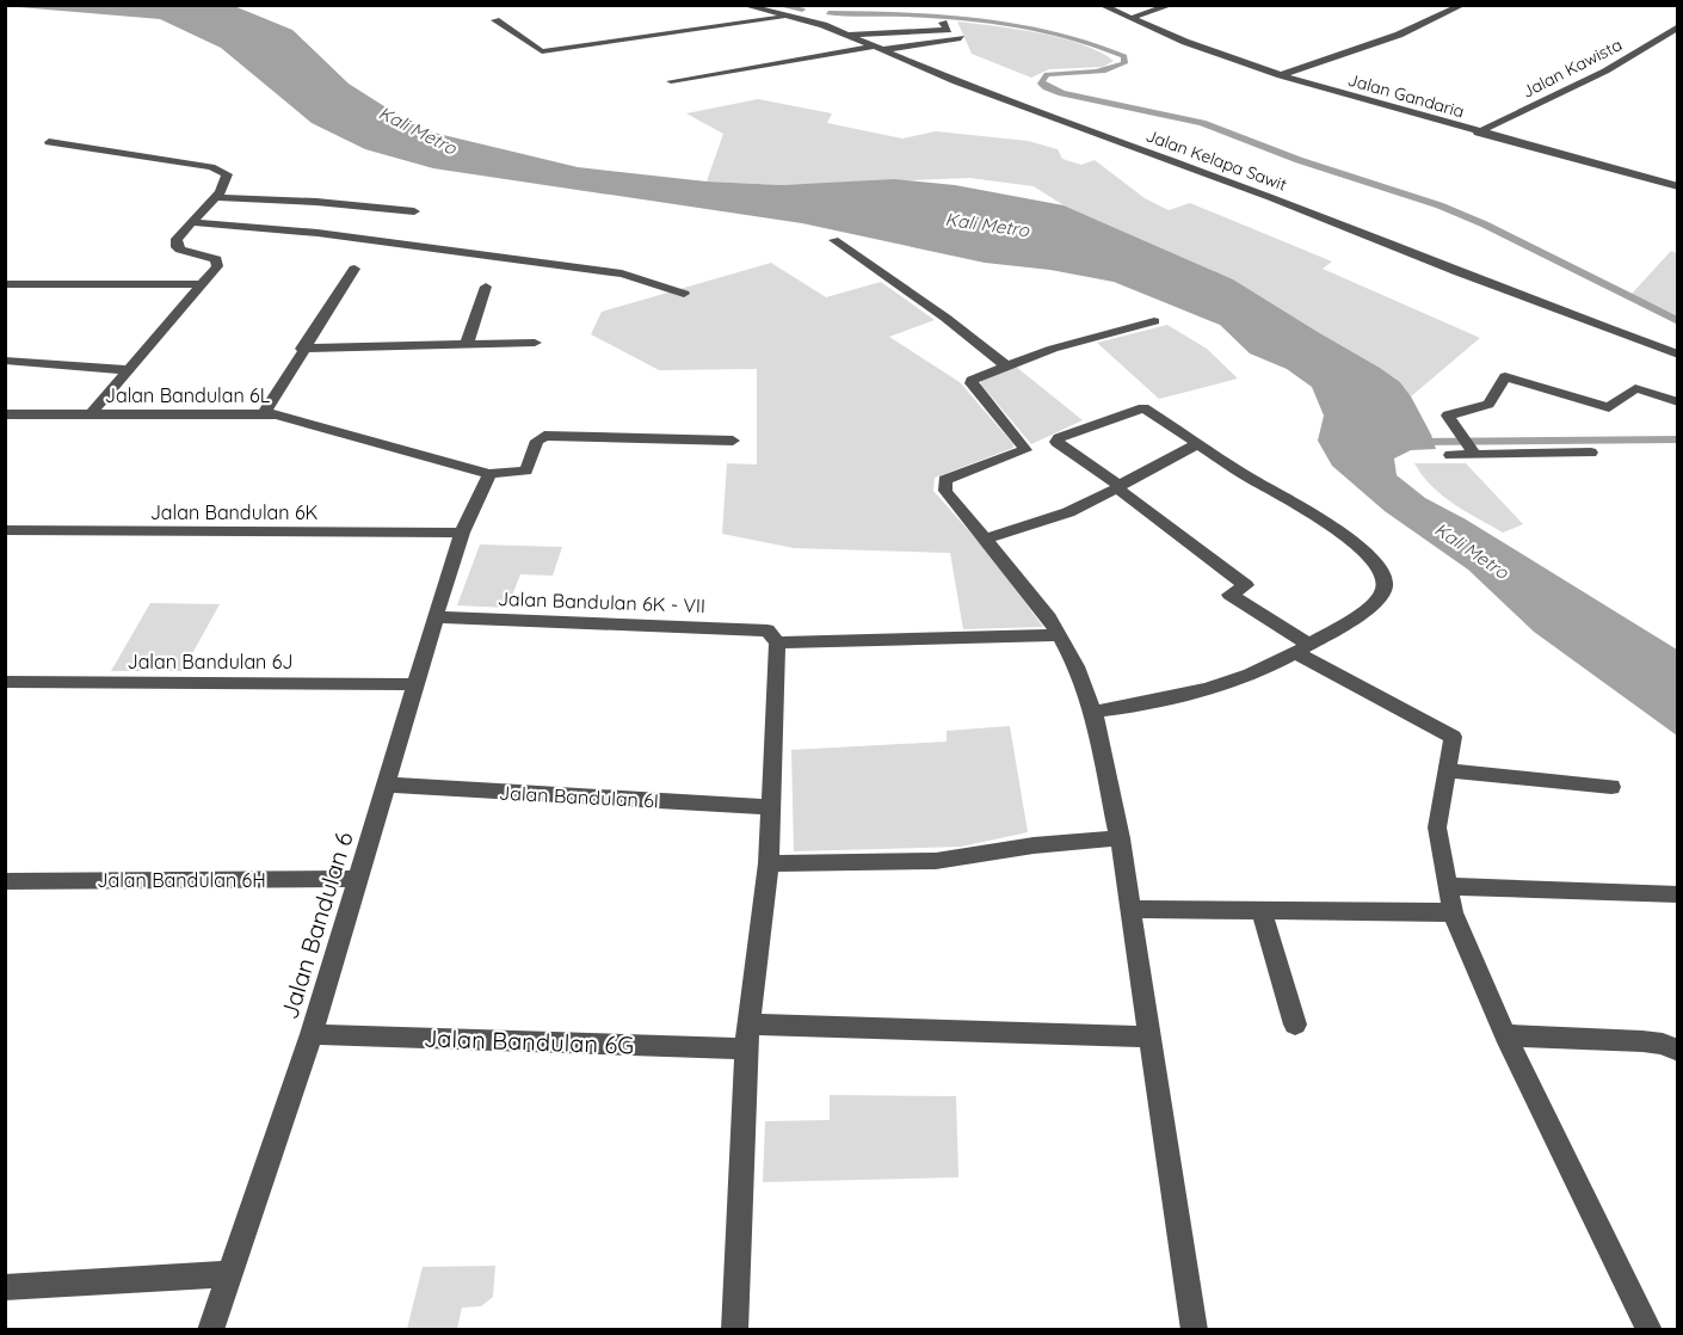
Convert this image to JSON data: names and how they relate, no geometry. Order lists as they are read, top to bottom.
{
  "streets": {
    "street": [
      "Jalan Kawista",
      "Jalan Gandaria",
      "Jalan Kelapa Sawit",
      "Jalan Bandulan 6L",
      "Jalan Bandulan 6K",
      "Jalan Bandulan 6K - VII",
      "Jalan Bandulan 6J",
      "Jalan Bandulan 6I",
      "Jalan Bandulan 6H",
      "Jalan Bandulan 6",
      "Jalan Bandulan 6G"
    ]
  },
  "crossings": [
    ["Jalan Kawista", "Jalan Gandaria"],
    ["Jalan Bandulan 6L", "Jalan Bandulan 6"],
    ["Jalan Bandulan 6K", "Jalan Bandulan 6"],
    ["Jalan Bandulan 6K - VII", "Jalan Bandulan 6"],
    ["Jalan Bandulan 6J", "Jalan Bandulan 6"],
    ["Jalan Bandulan 6I", "Jalan Bandulan 6"],
    ["Jalan Bandulan 6H", "Jalan Bandulan 6"],
    ["Jalan Bandulan 6", "Jalan Bandulan 6G"]
  ],
  "water": ["Kali Metro"]
}
